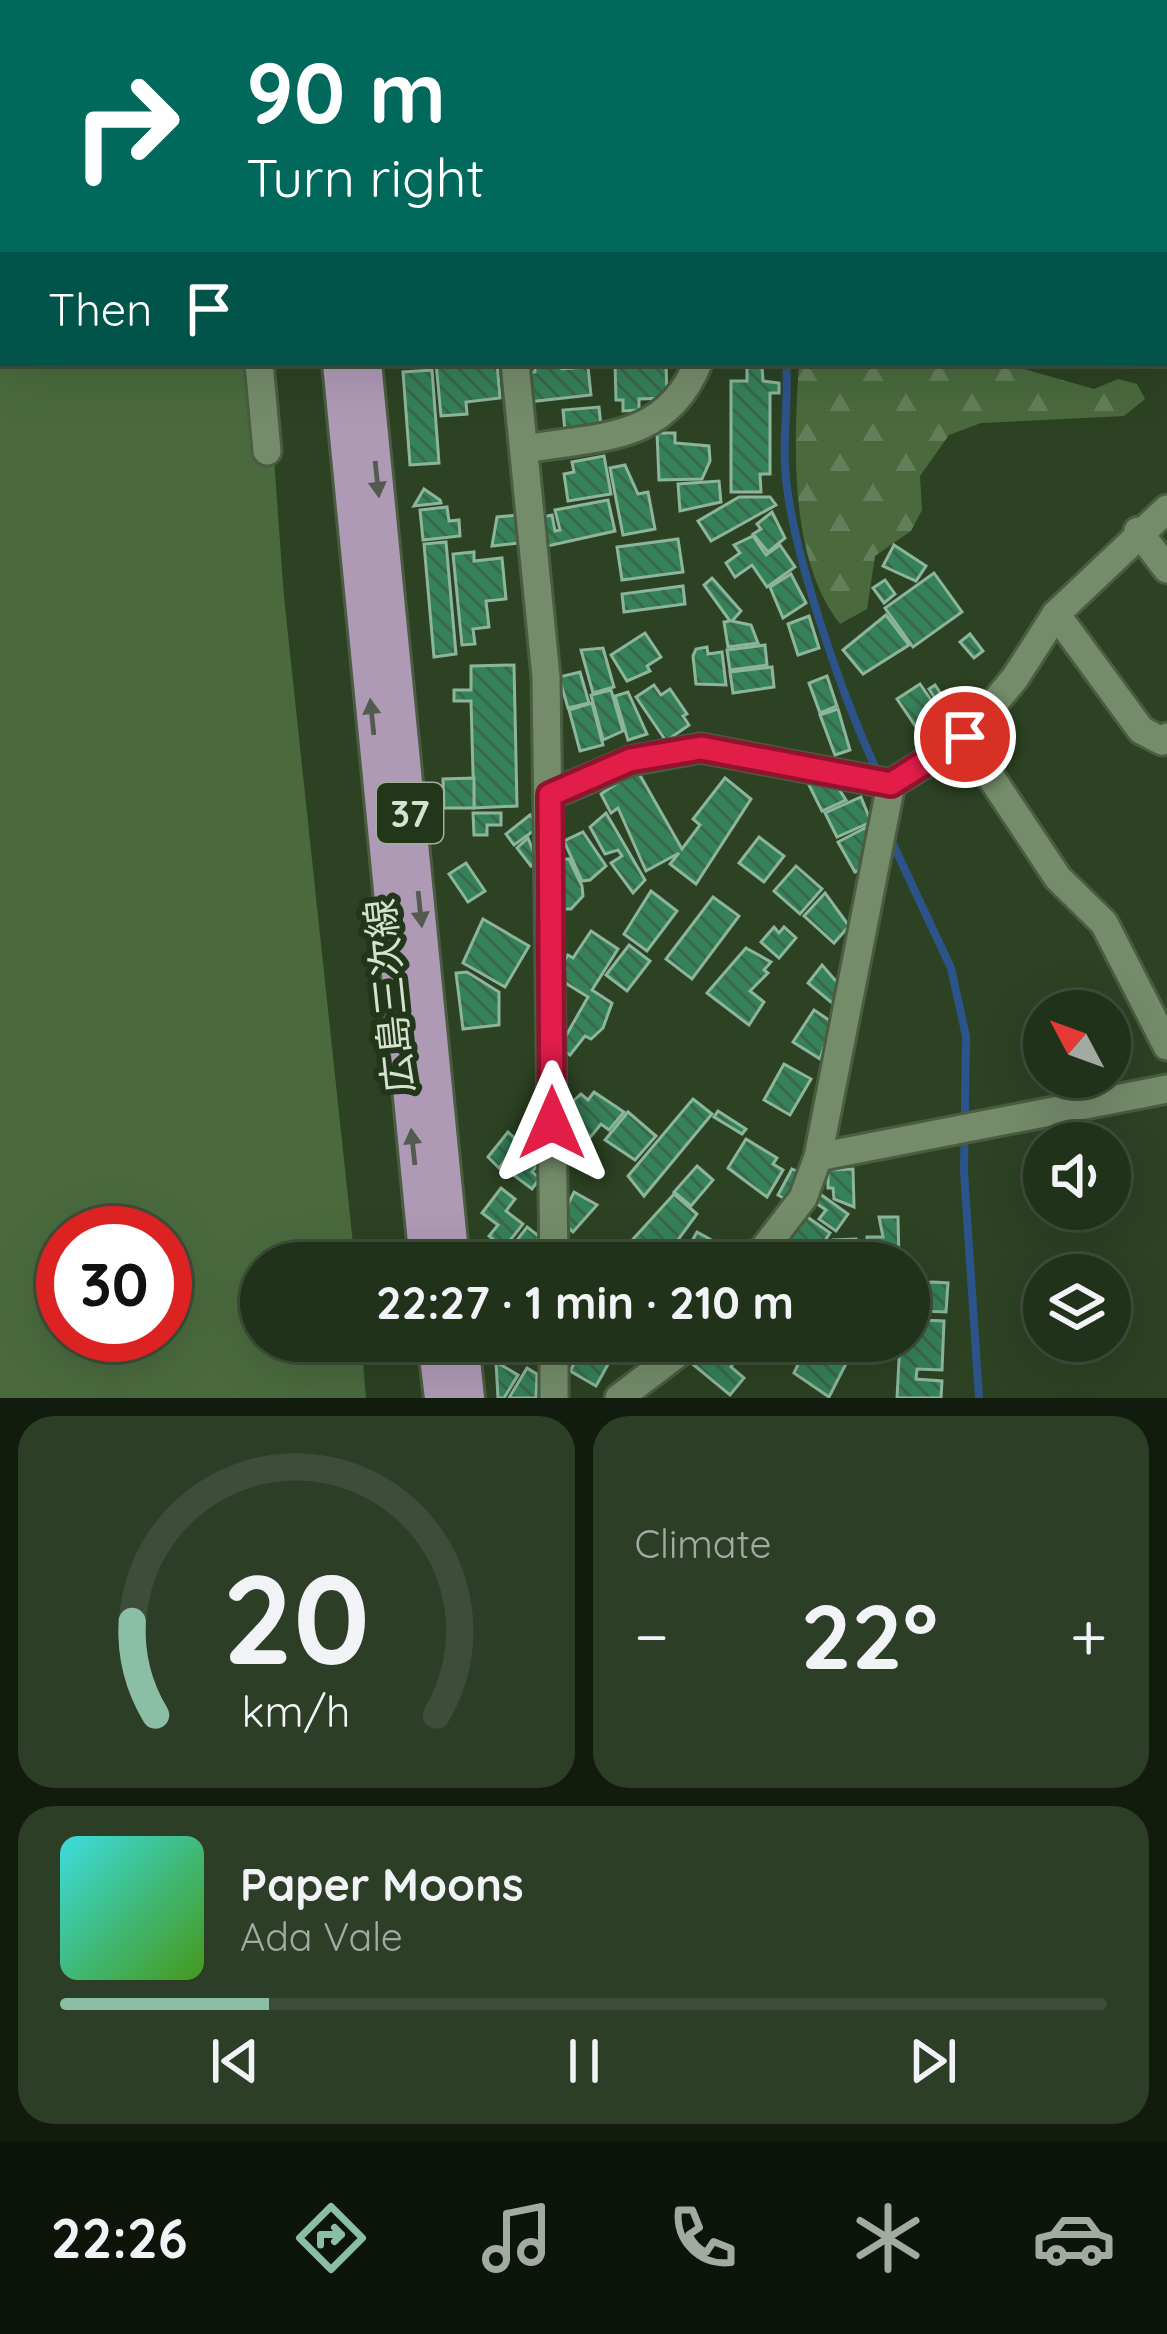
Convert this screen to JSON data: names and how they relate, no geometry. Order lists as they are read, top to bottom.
{
  "streets": {
    "main road": ["37", "広島三次線"]
  },
  "north": "top left",
  "page": {
    "turn": ["90 m", "Turn right"],
    "then": "Then",
    "limit": "30",
    "trip": "22:27 · 1 min · 210 m",
    "tile": "Climate",
    "heat": ["−", "22°", "+"],
    "song": ["Paper Moons", "Ada Vale"],
    "tabs": "22:26",
    "gauge": ["20", "km/h"]
  }
}
